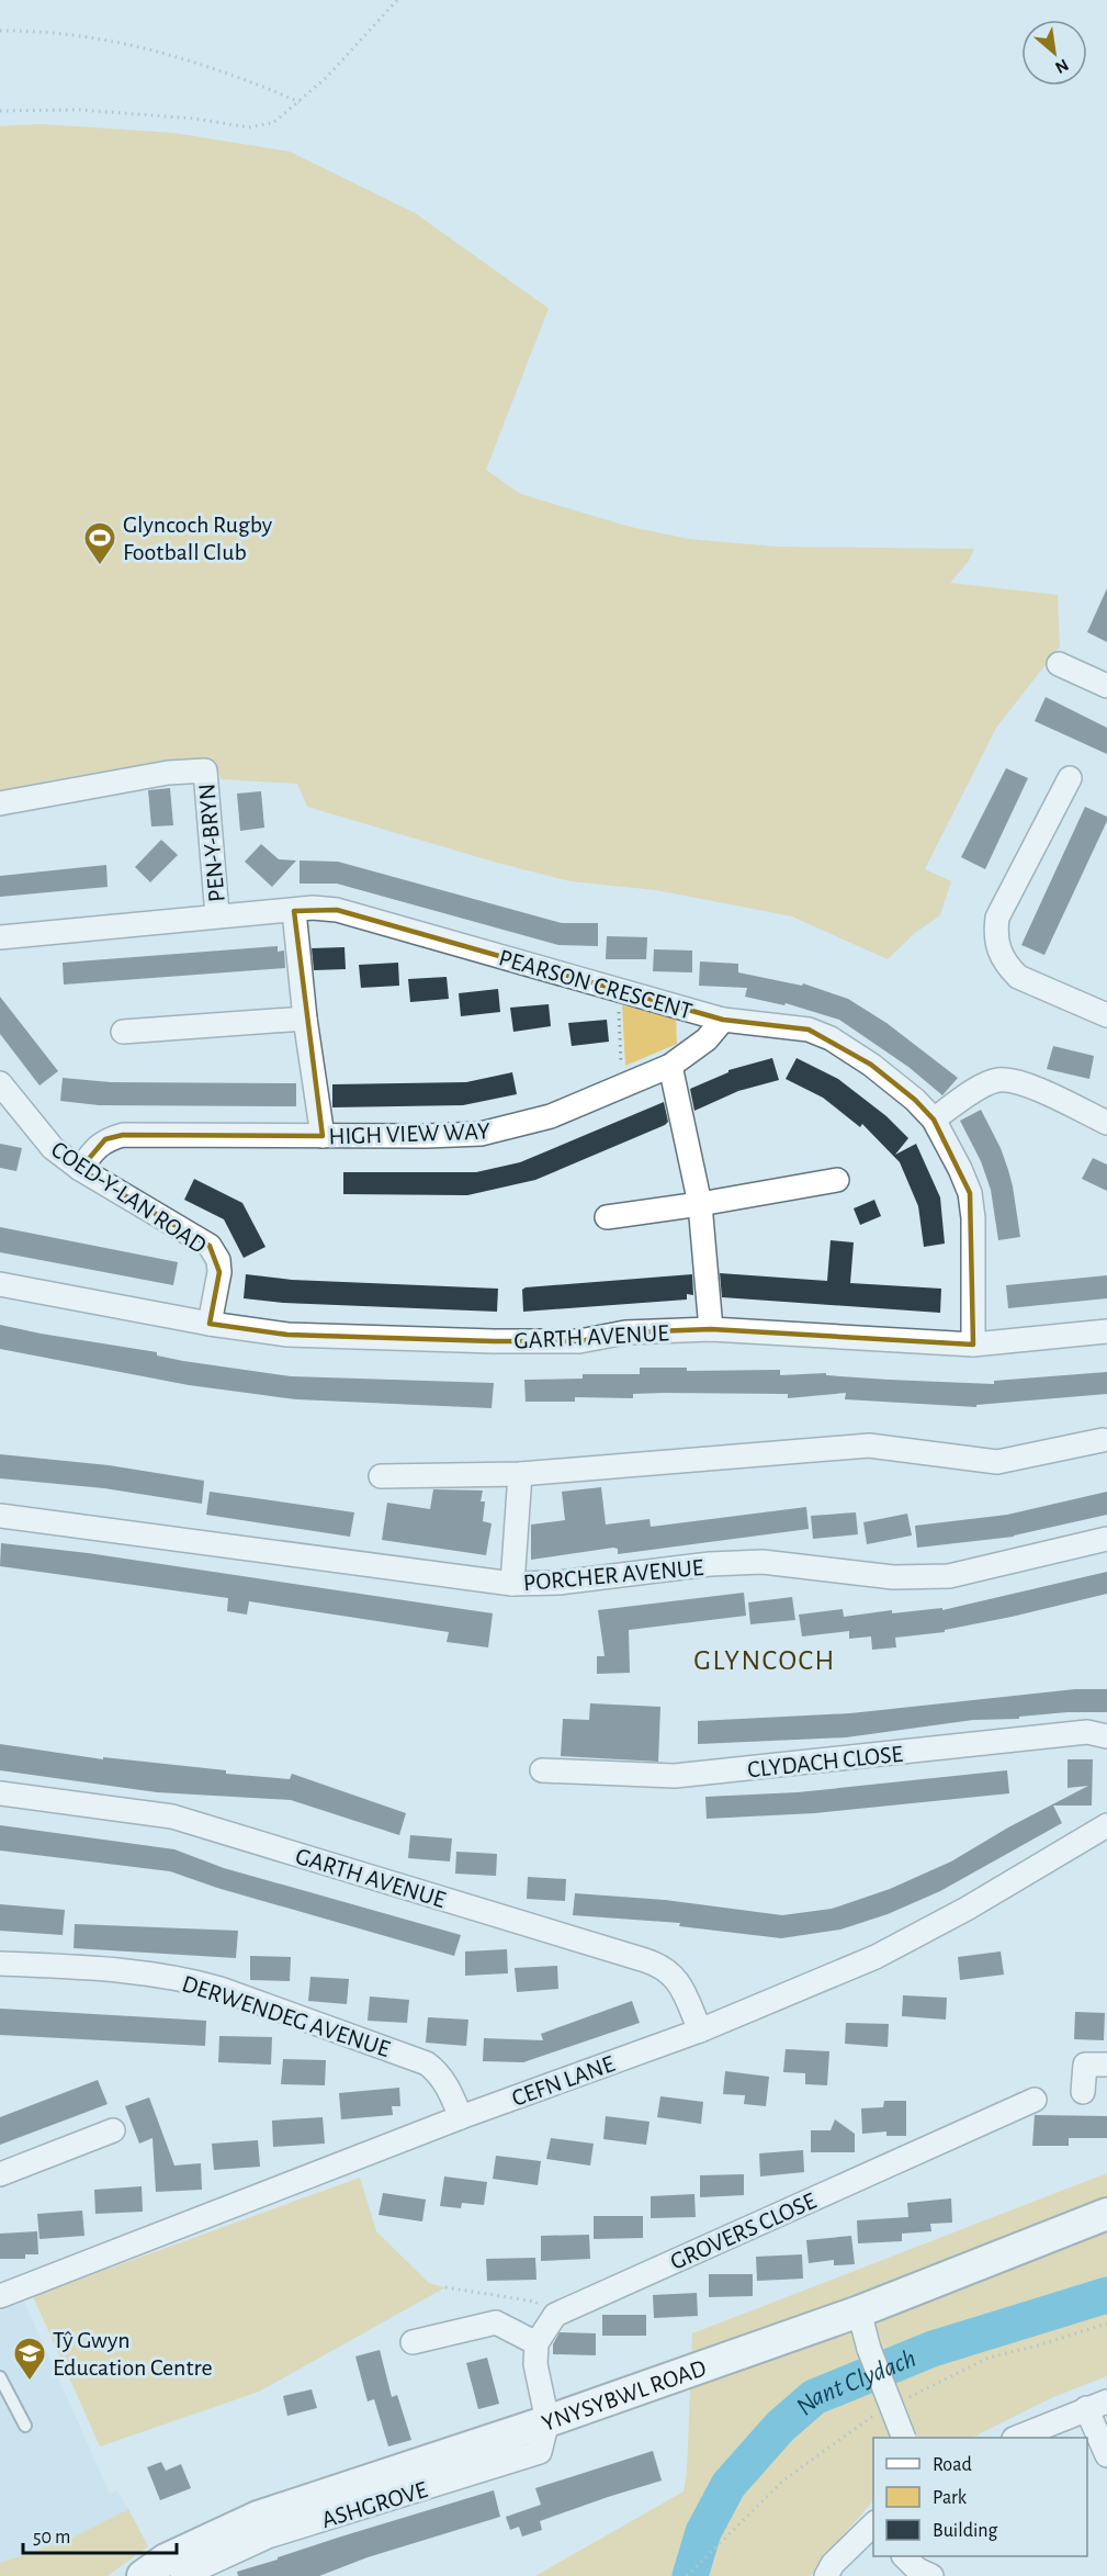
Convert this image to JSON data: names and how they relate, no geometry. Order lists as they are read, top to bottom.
{
  "streets": {
    "main road": ["YNYSYBWL ROAD"],
    "street": [
      "PEN-Y-BRYN",
      "PEARSON CRESCENT",
      "HIGH VIEW WAY",
      "COED-Y-LAN ROAD",
      "GARTH AVENUE",
      "PORCHER AVENUE",
      "CLYDACH CLOSE",
      "DERWENDEG AVENUE",
      "CEFN LANE",
      "GROVERS CLOSE",
      "ASHGROVE"
    ]
  },
  "crossings": [
    ["PEN-Y-BRYN", "PEARSON CRESCENT"],
    ["PEARSON CRESCENT", "HIGH VIEW WAY"],
    ["PEARSON CRESCENT", "GARTH AVENUE"],
    ["HIGH VIEW WAY", "COED-Y-LAN ROAD"],
    ["COED-Y-LAN ROAD", "GARTH AVENUE"],
    ["GARTH AVENUE", "CEFN LANE"],
    ["DERWENDEG AVENUE", "CEFN LANE"],
    ["YNYSYBWL ROAD", "ASHGROVE"]
  ],
  "districts": ["GLYNCOCH"],
  "water": ["Nant Clydach"],
  "places": {
    "sports": ["Glyncoch Rugby Football Club"],
    "school or university": ["Tŷ Gwyn Education Centre"]
  },
  "legend": ["Road", "Park", "Building"],
  "scale_bar": "50 m",
  "north": "bottom right"
}
